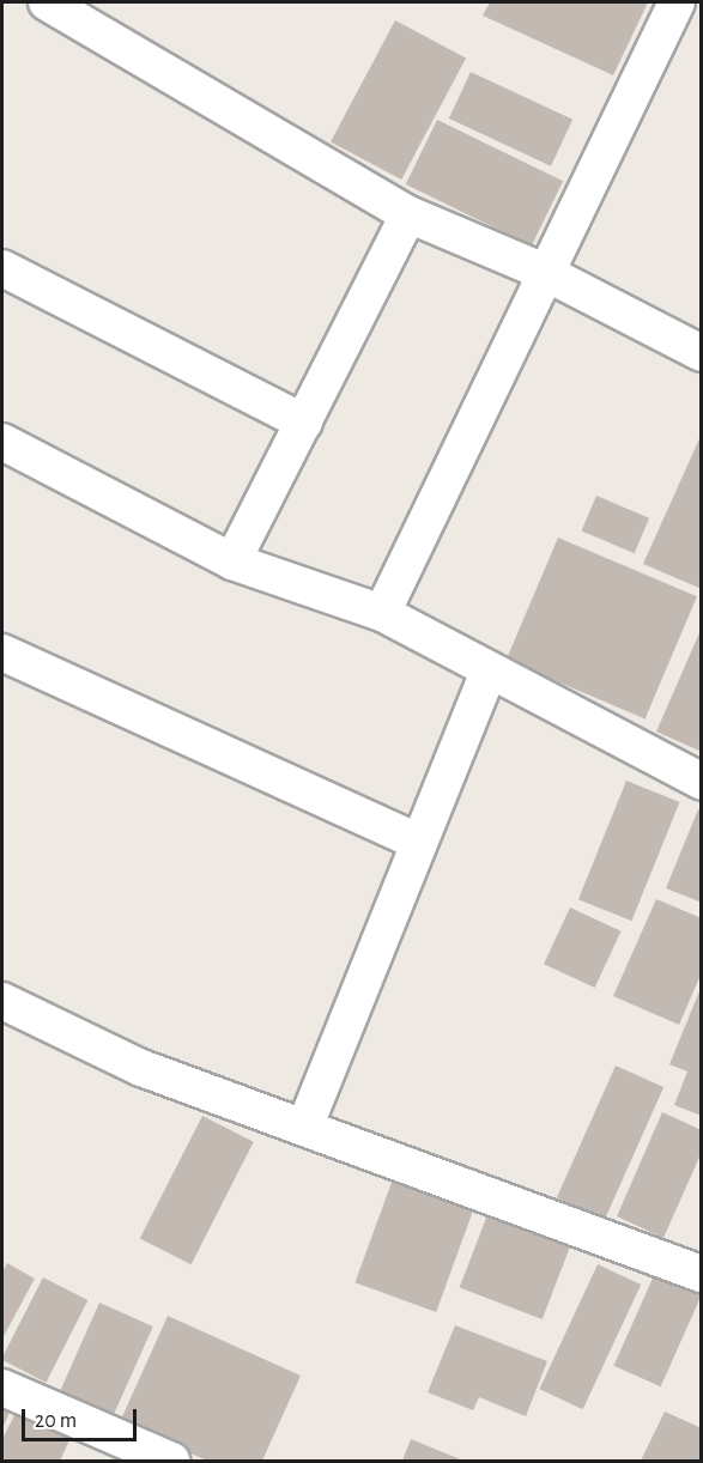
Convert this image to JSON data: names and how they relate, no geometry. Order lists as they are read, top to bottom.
{
  "scale_bar": "20 m"
}
